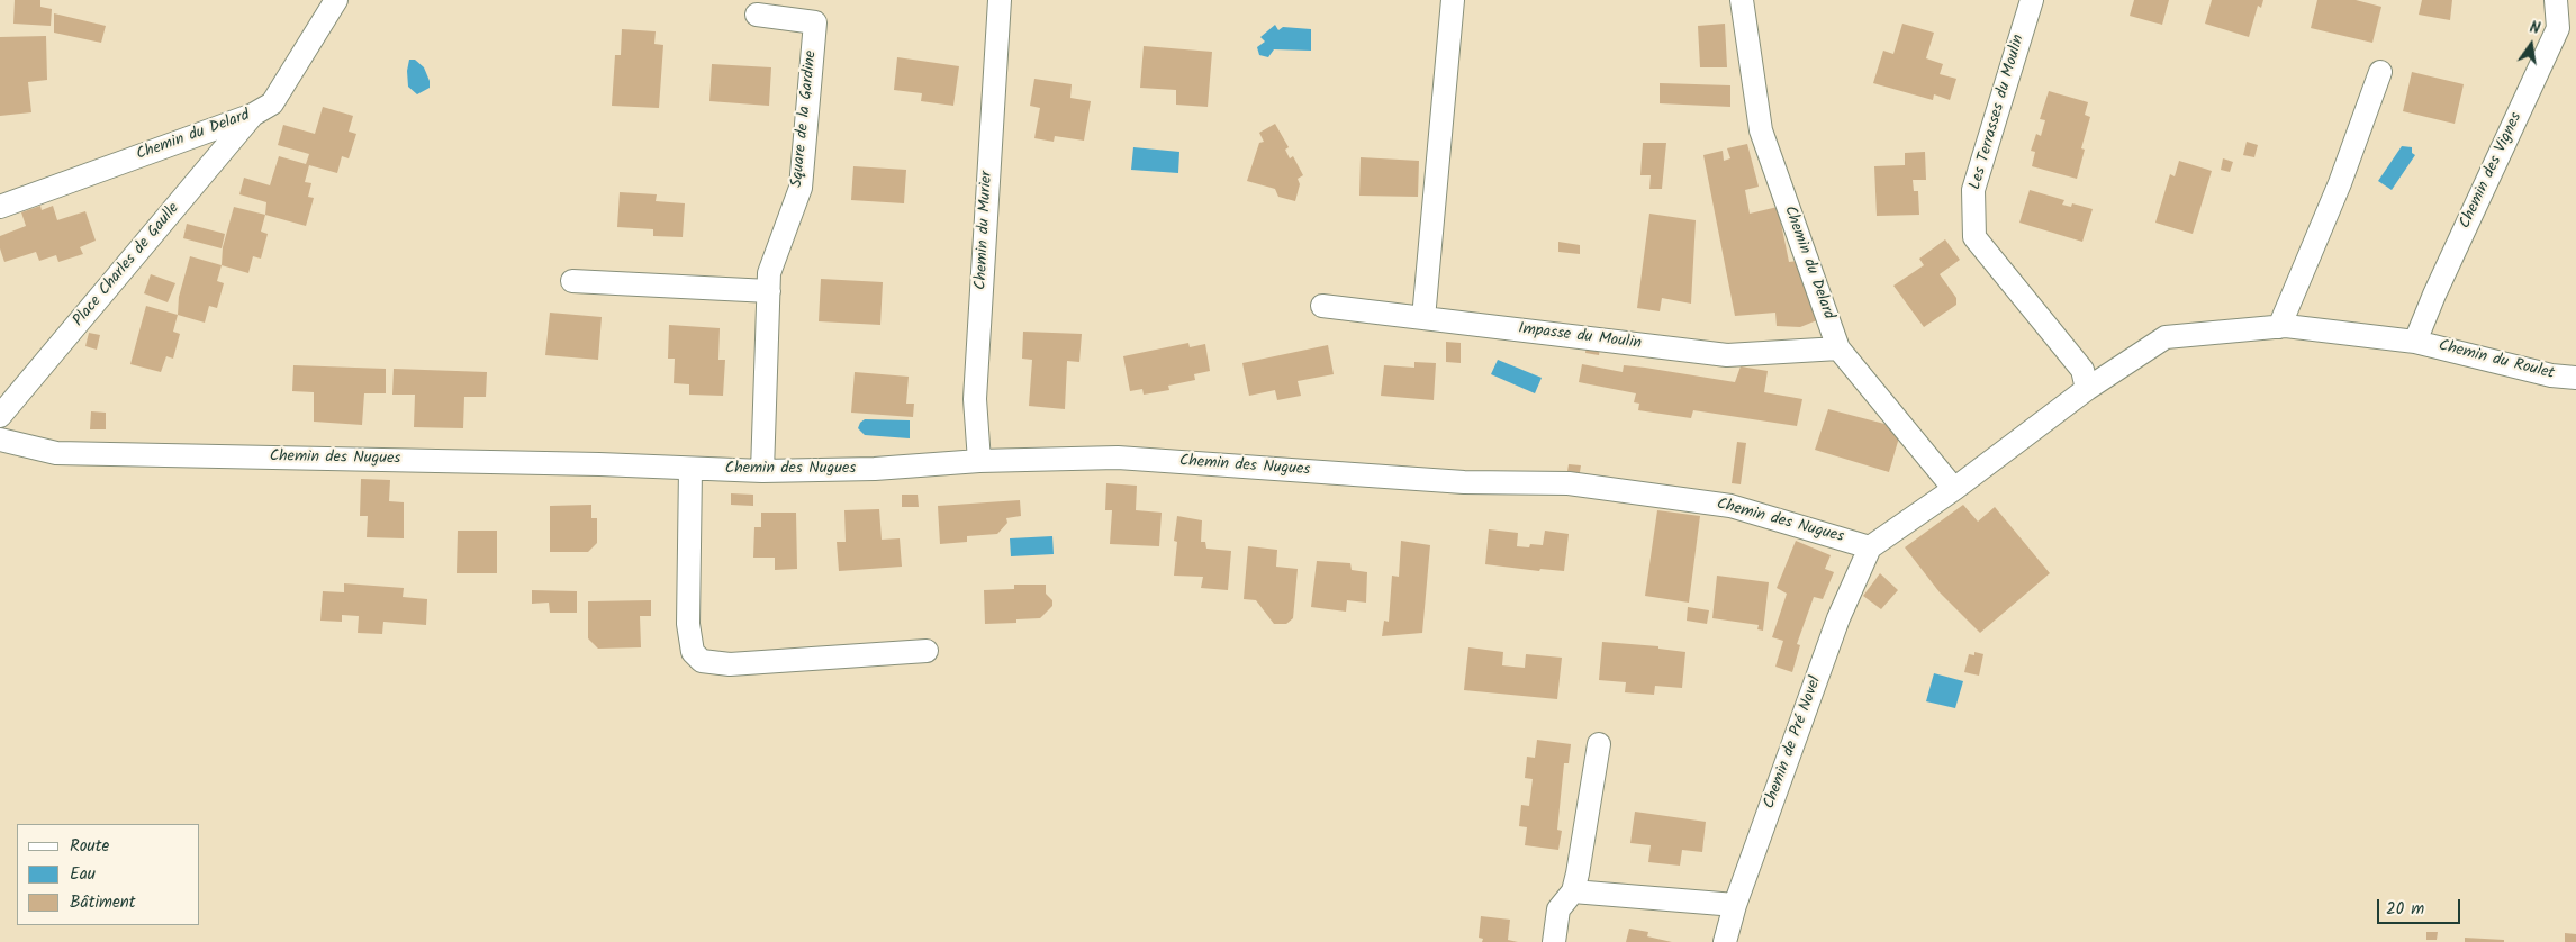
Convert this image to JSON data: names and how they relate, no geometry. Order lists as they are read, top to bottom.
{
  "streets": {
    "street": [
      "Les Terrasses du Moulin",
      "Square de la Gardine",
      "Chemin du Delard",
      "Chemin des Vignes",
      "Chemin du Murier",
      "Place Charles de Gaulle",
      "Impasse du Moulin",
      "Chemin du Roulet",
      "Chemin des Nugues",
      "Chemin de Pré Novel"
    ]
  },
  "crossings": [
    ["Square de la Gardine", "Chemin des Nugues"],
    ["Chemin du Delard", "Place Charles de Gaulle"],
    ["Chemin du Delard", "Impasse du Moulin"],
    ["Chemin des Vignes", "Chemin du Roulet"],
    ["Chemin du Murier", "Chemin des Nugues"],
    ["Chemin des Nugues", "Chemin de Pré Novel"]
  ],
  "legend": ["Route", "Eau", "Bâtiment"],
  "scale_bar": "20 m",
  "north": "top"
}
